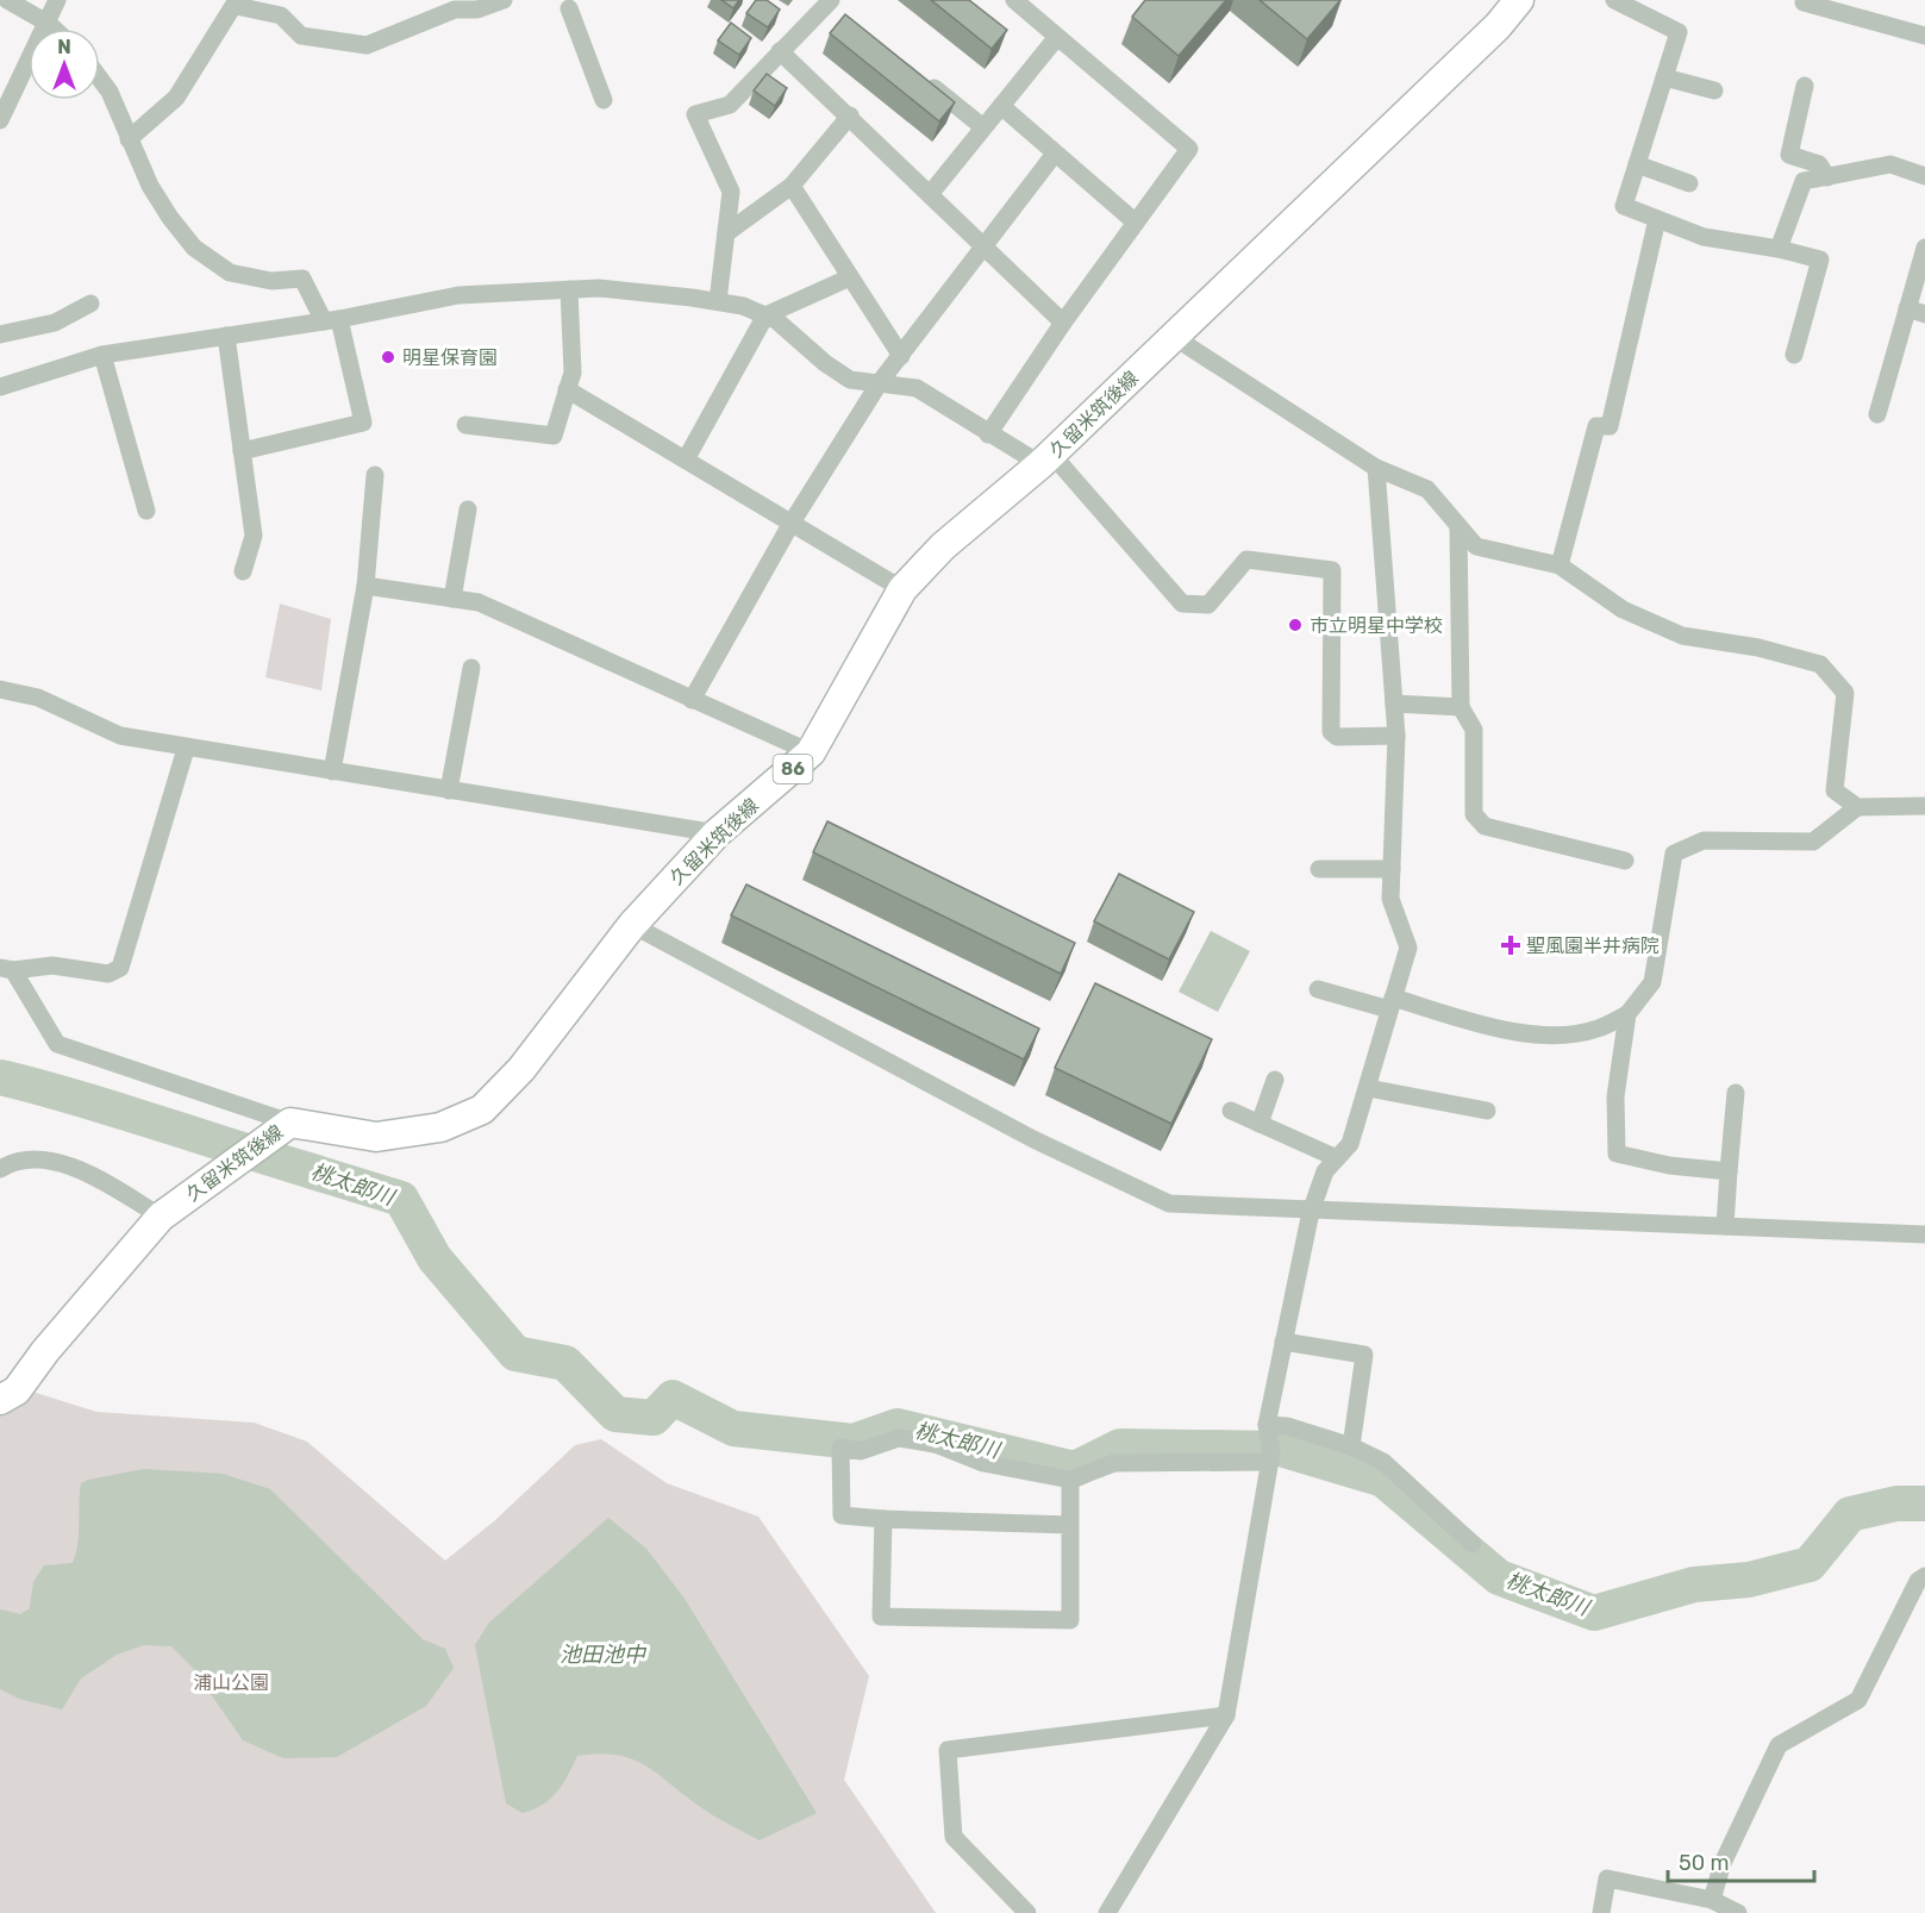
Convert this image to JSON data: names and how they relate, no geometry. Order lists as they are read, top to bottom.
{
  "streets": {
    "main road": ["久留米筑後線", "86"]
  },
  "water": ["桃太郎川", "池田池中"],
  "parks": ["浦山公園"],
  "places": {
    "other": ["明星保育園", "市立明星中学校"],
    "health": ["聖風園半井病院"]
  },
  "scale_bar": "50 m",
  "north": "top"
}
